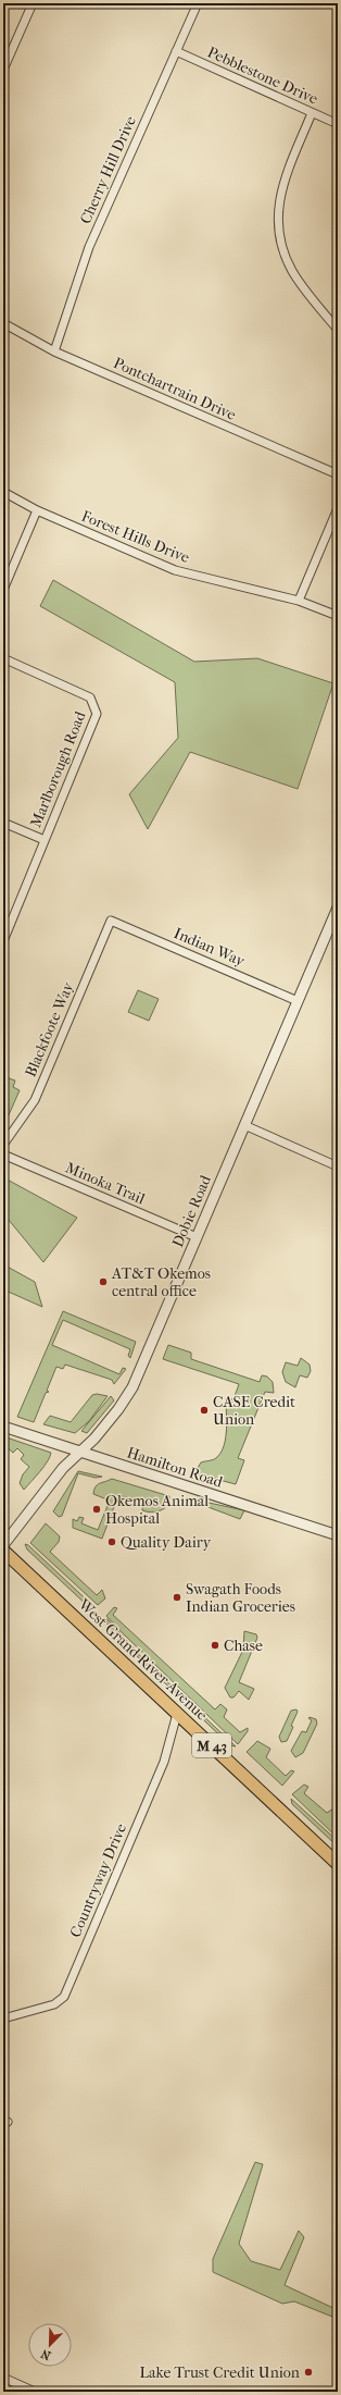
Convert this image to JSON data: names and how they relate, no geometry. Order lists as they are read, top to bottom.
{
  "streets": {
    "main road": ["West Grand River Avenue", "M 43"],
    "street": [
      "Pebblestone Drive",
      "Cherry Hill Drive",
      "Pontchartrain Drive",
      "Forest Hills Drive",
      "Marlborough Road",
      "Indian Way",
      "Blackfoote Way",
      "Minoka Trail",
      "Dobie Road",
      "Hamilton Road",
      "Countryway Drive"
    ]
  },
  "crossings": [
    ["Pebblestone Drive", "Cherry Hill Drive"],
    ["Cherry Hill Drive", "Pontchartrain Drive"],
    ["Indian Way", "Blackfoote Way"],
    ["Indian Way", "Dobie Road"],
    ["Minoka Trail", "Dobie Road"],
    ["Dobie Road", "Hamilton Road"],
    ["West Grand River Avenue", "Countryway Drive"]
  ],
  "places": [
    "AT&T Okemos central office",
    "CASE Credit Union",
    "Okemos Animal Hospital",
    "Quality Dairy",
    "Swagath Foods Indian Groceries",
    "Chase",
    "Lake Trust Credit Union"
  ],
  "north": "bottom left"
}
